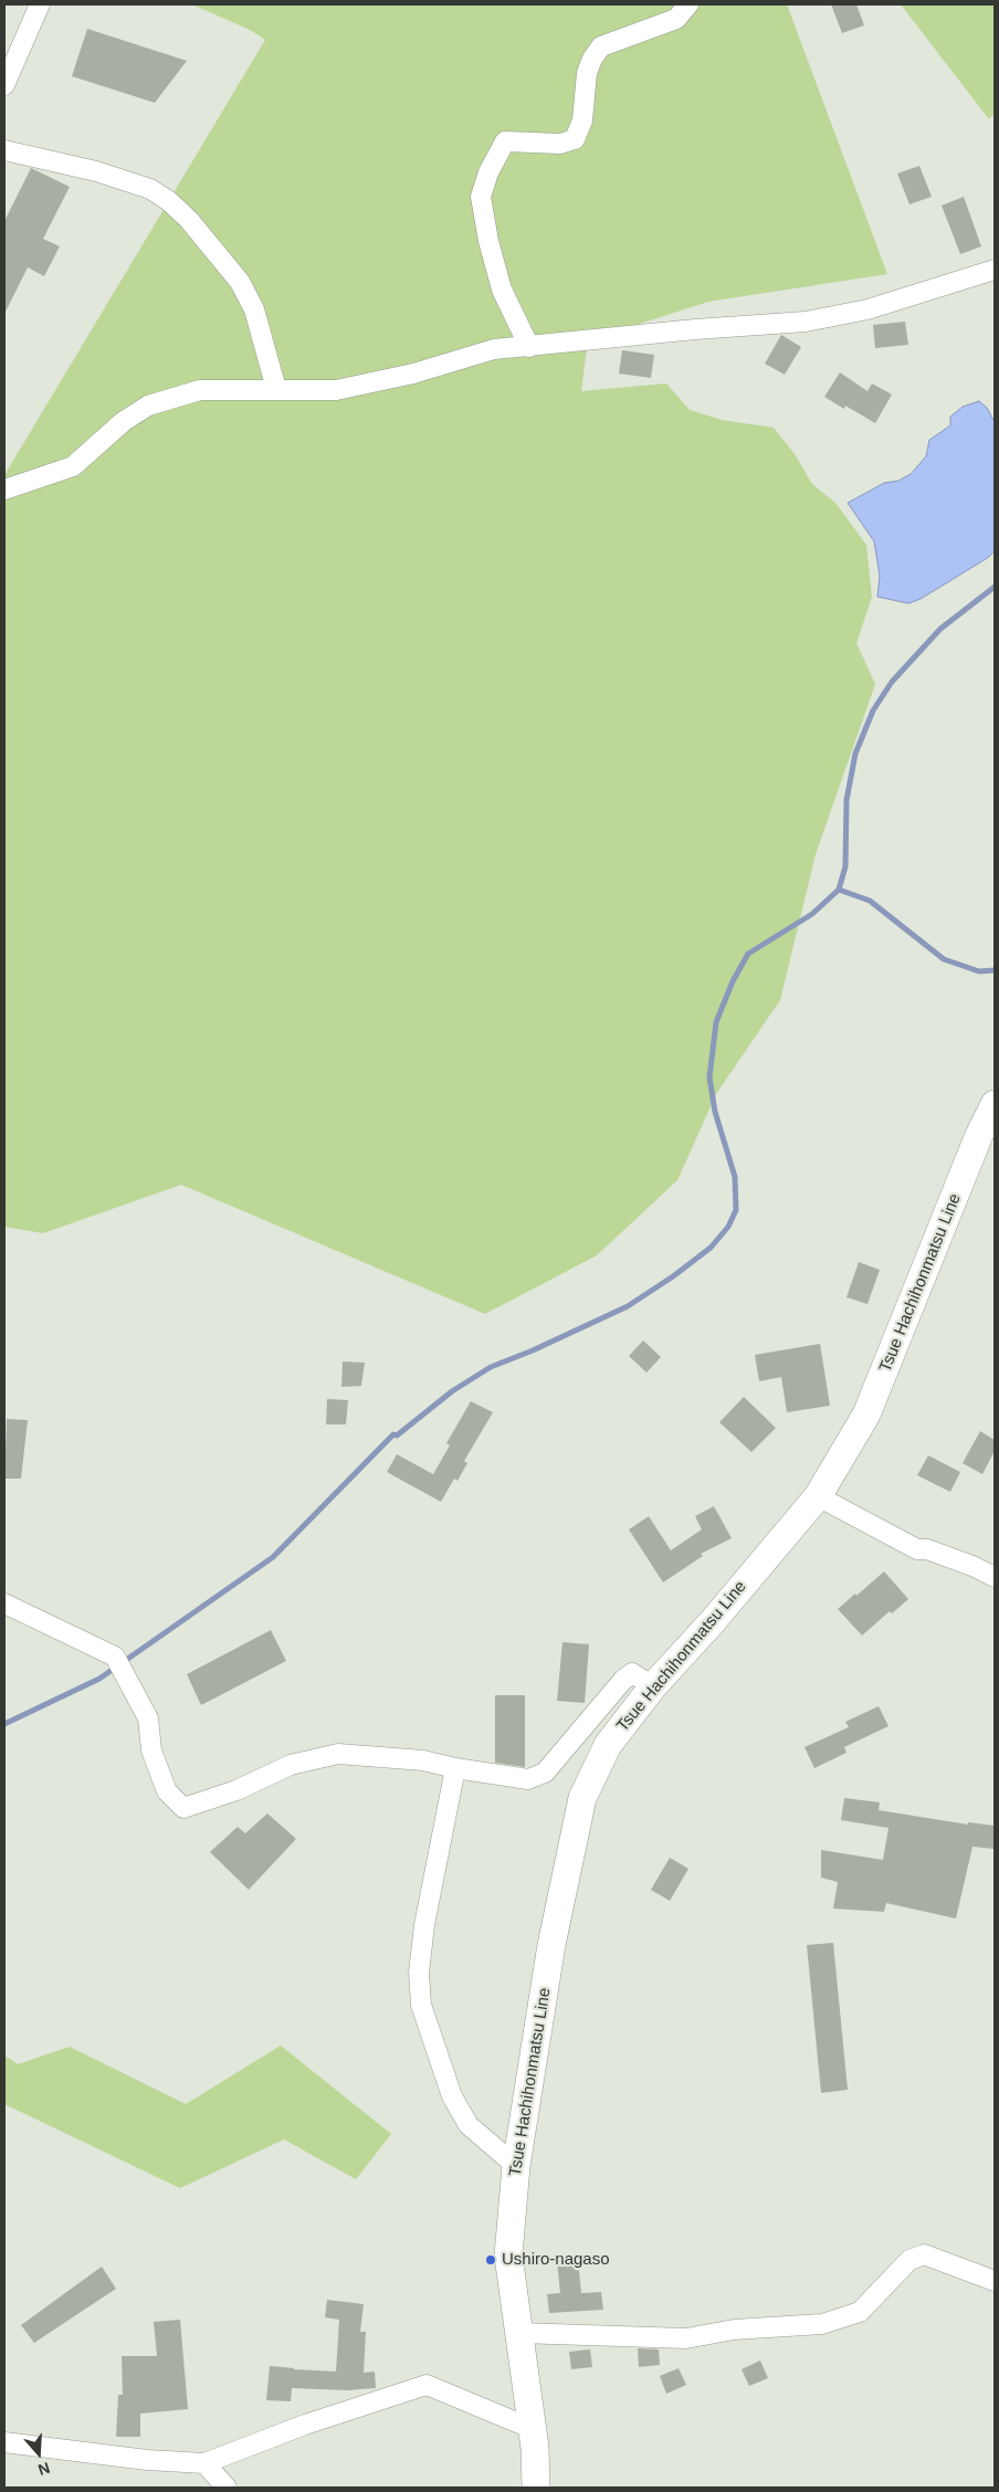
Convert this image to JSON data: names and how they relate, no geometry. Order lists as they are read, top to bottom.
{
  "streets": {
    "main road": ["Tsue Hachihonmatsu Line"]
  },
  "places": ["Ushiro-nagaso"],
  "north": "bottom"
}
